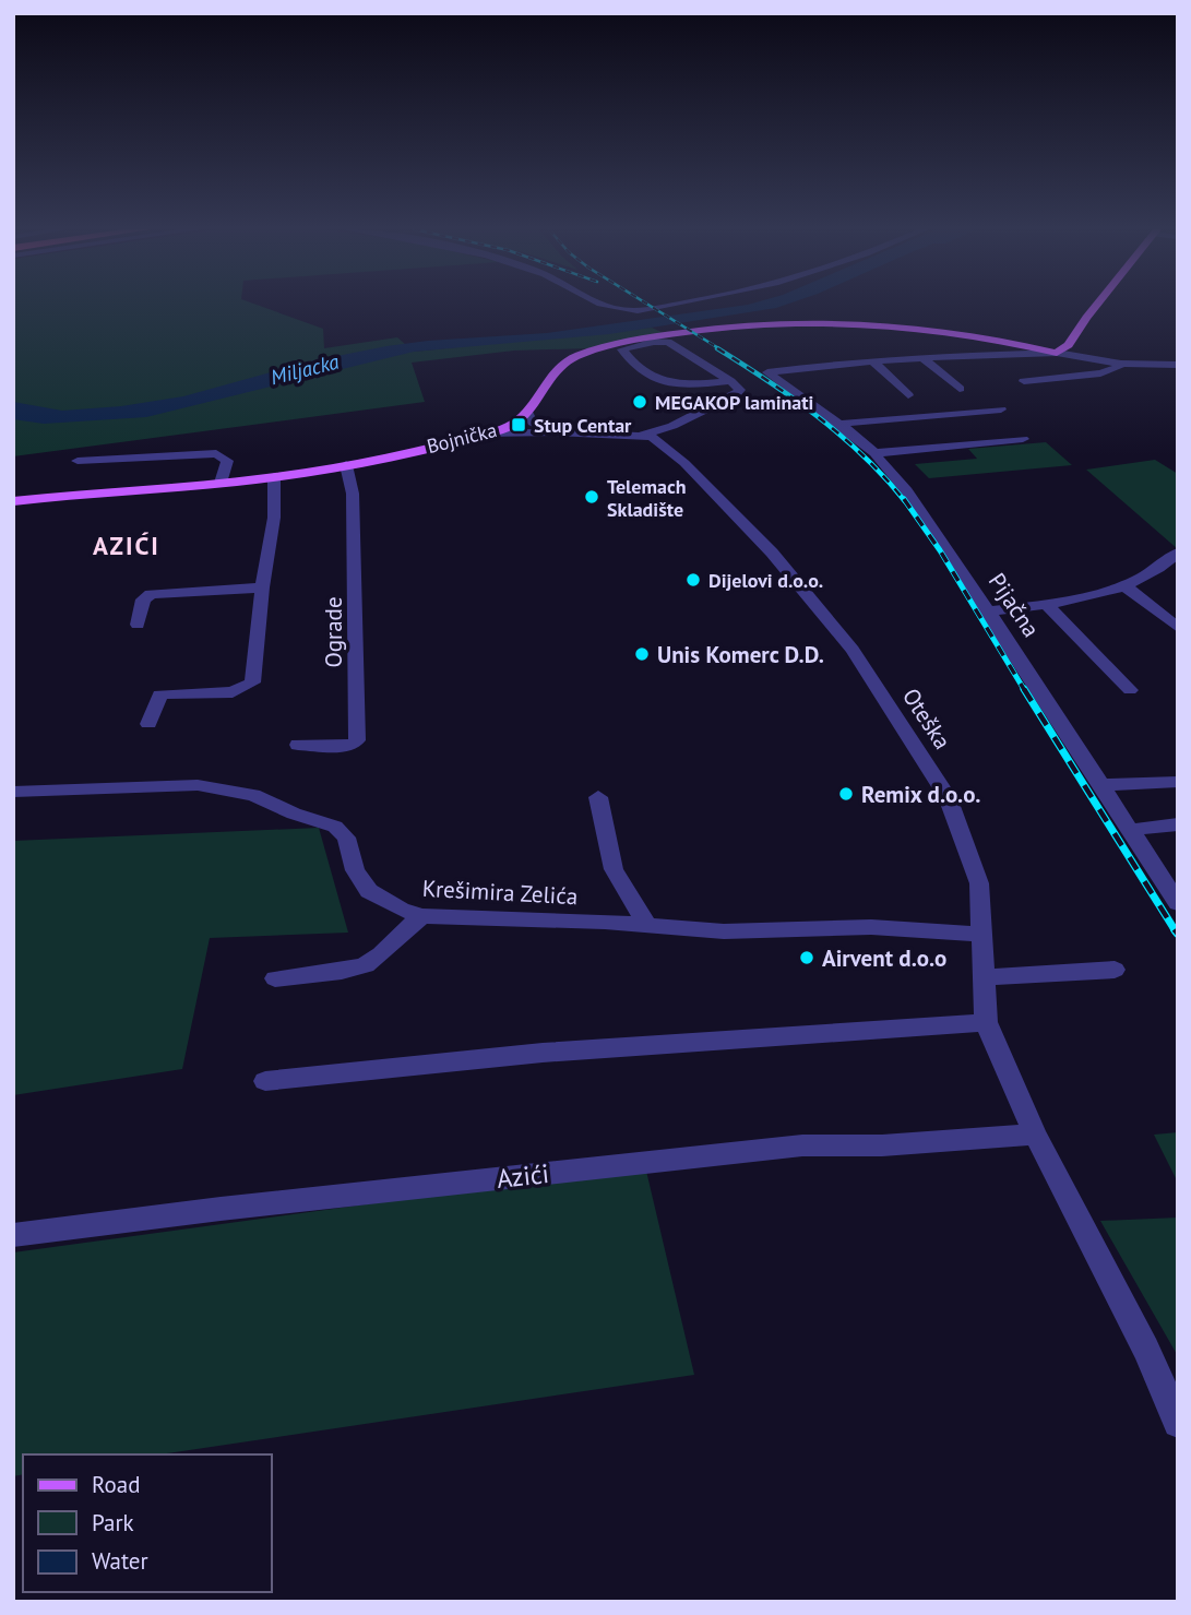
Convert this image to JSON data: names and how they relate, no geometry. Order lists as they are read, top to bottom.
{
  "streets": {
    "main road": ["Bojnička"],
    "street": [
      "Pijačna",
      "Ograde",
      "Oteška",
      "Krešimira Zelića",
      "Azići"
    ]
  },
  "crossings": [
    ["Bojnička", "Ograde"],
    ["Oteška", "Krešimira Zelića"],
    ["Oteška", "Azići"]
  ],
  "districts": ["AZIĆI"],
  "water": ["Miljacka"],
  "places": {
    "other": [
      "MEGAKOP laminati",
      "Telemach Skladište",
      "Dijelovi d.o.o.",
      "Unis Komerc D.D.",
      "Remix d.o.o.",
      "Airvent d.o.o"
    ],
    "transit": ["Stup Centar"]
  },
  "legend": ["Road", "Park", "Water"]
}
